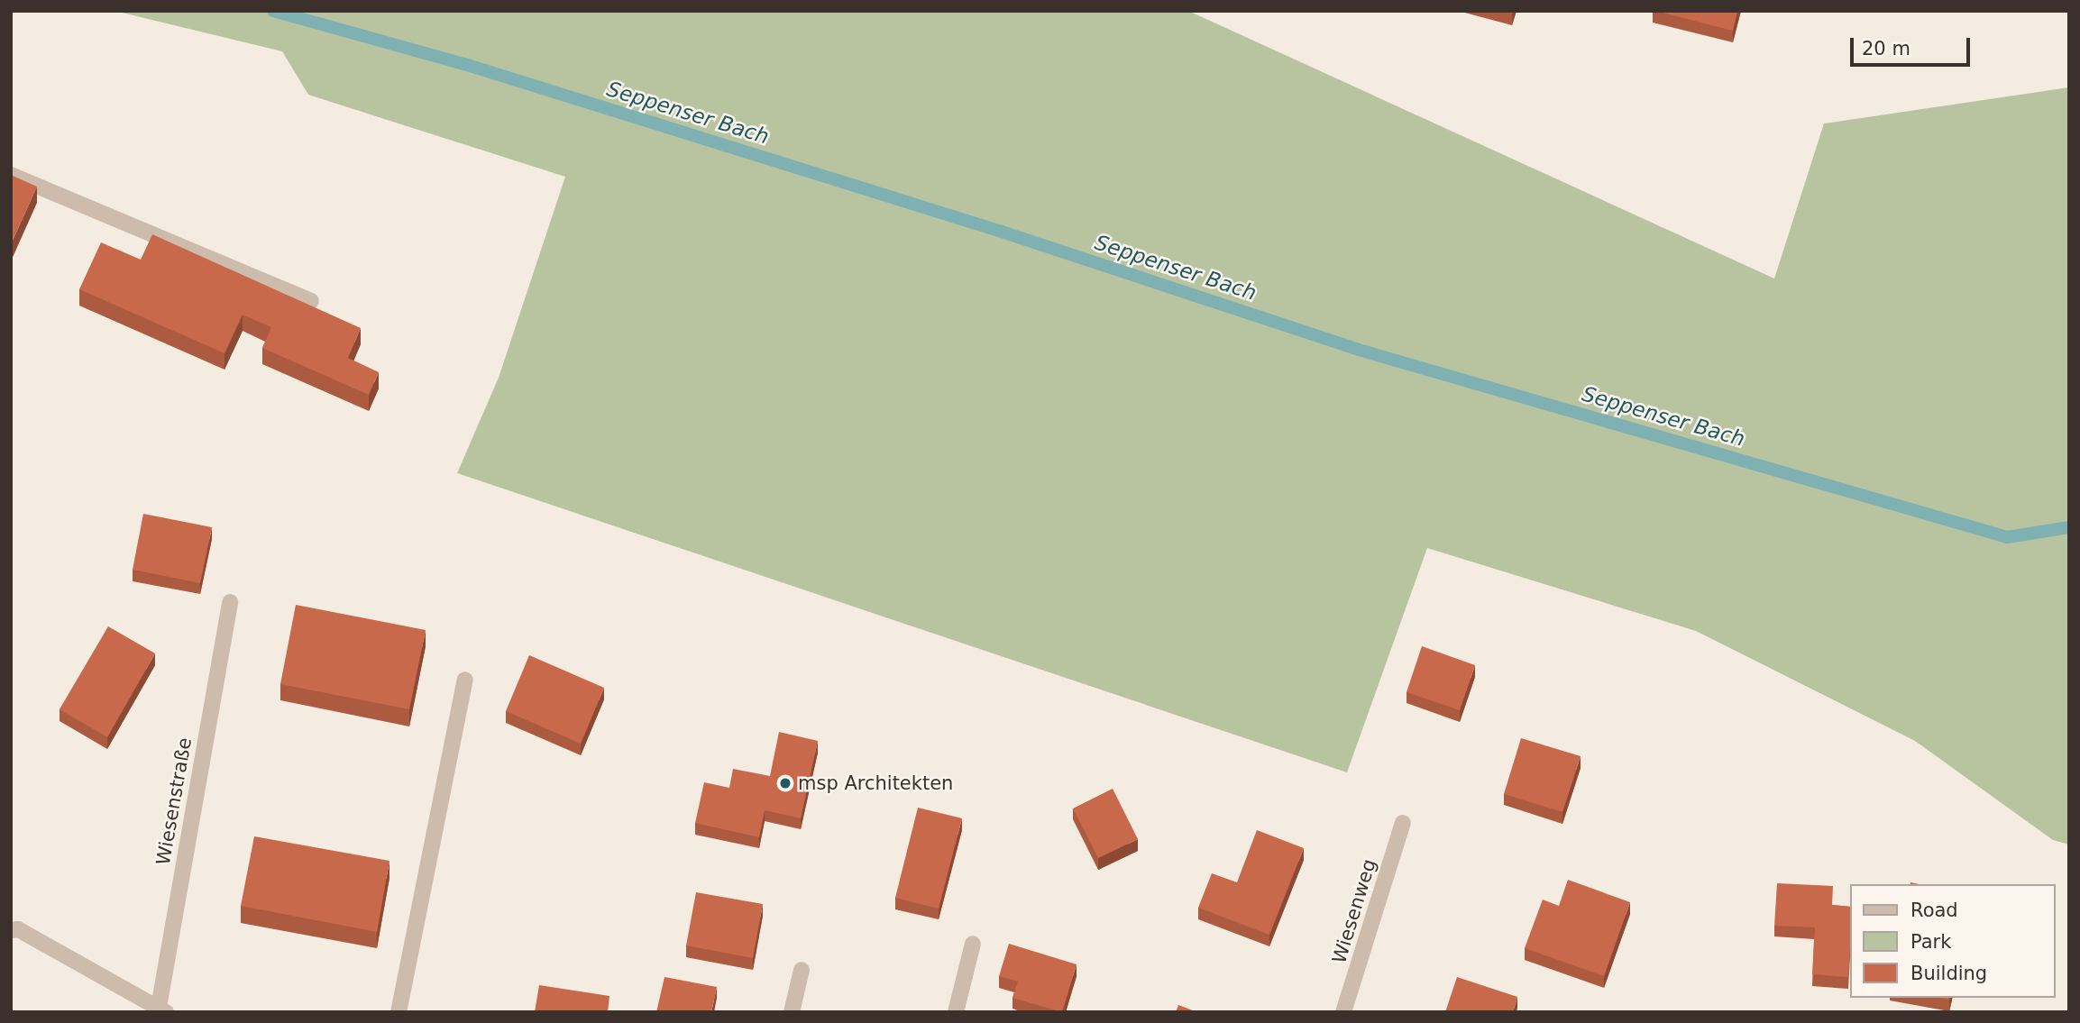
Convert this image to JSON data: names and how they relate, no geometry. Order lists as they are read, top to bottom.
{
  "streets": {
    "street": ["Wiesenstraße", "Wiesenweg"]
  },
  "water": ["Seppenser Bach"],
  "places": ["msp Architekten"],
  "legend": ["Road", "Park", "Building"],
  "scale_bar": "20 m"
}
